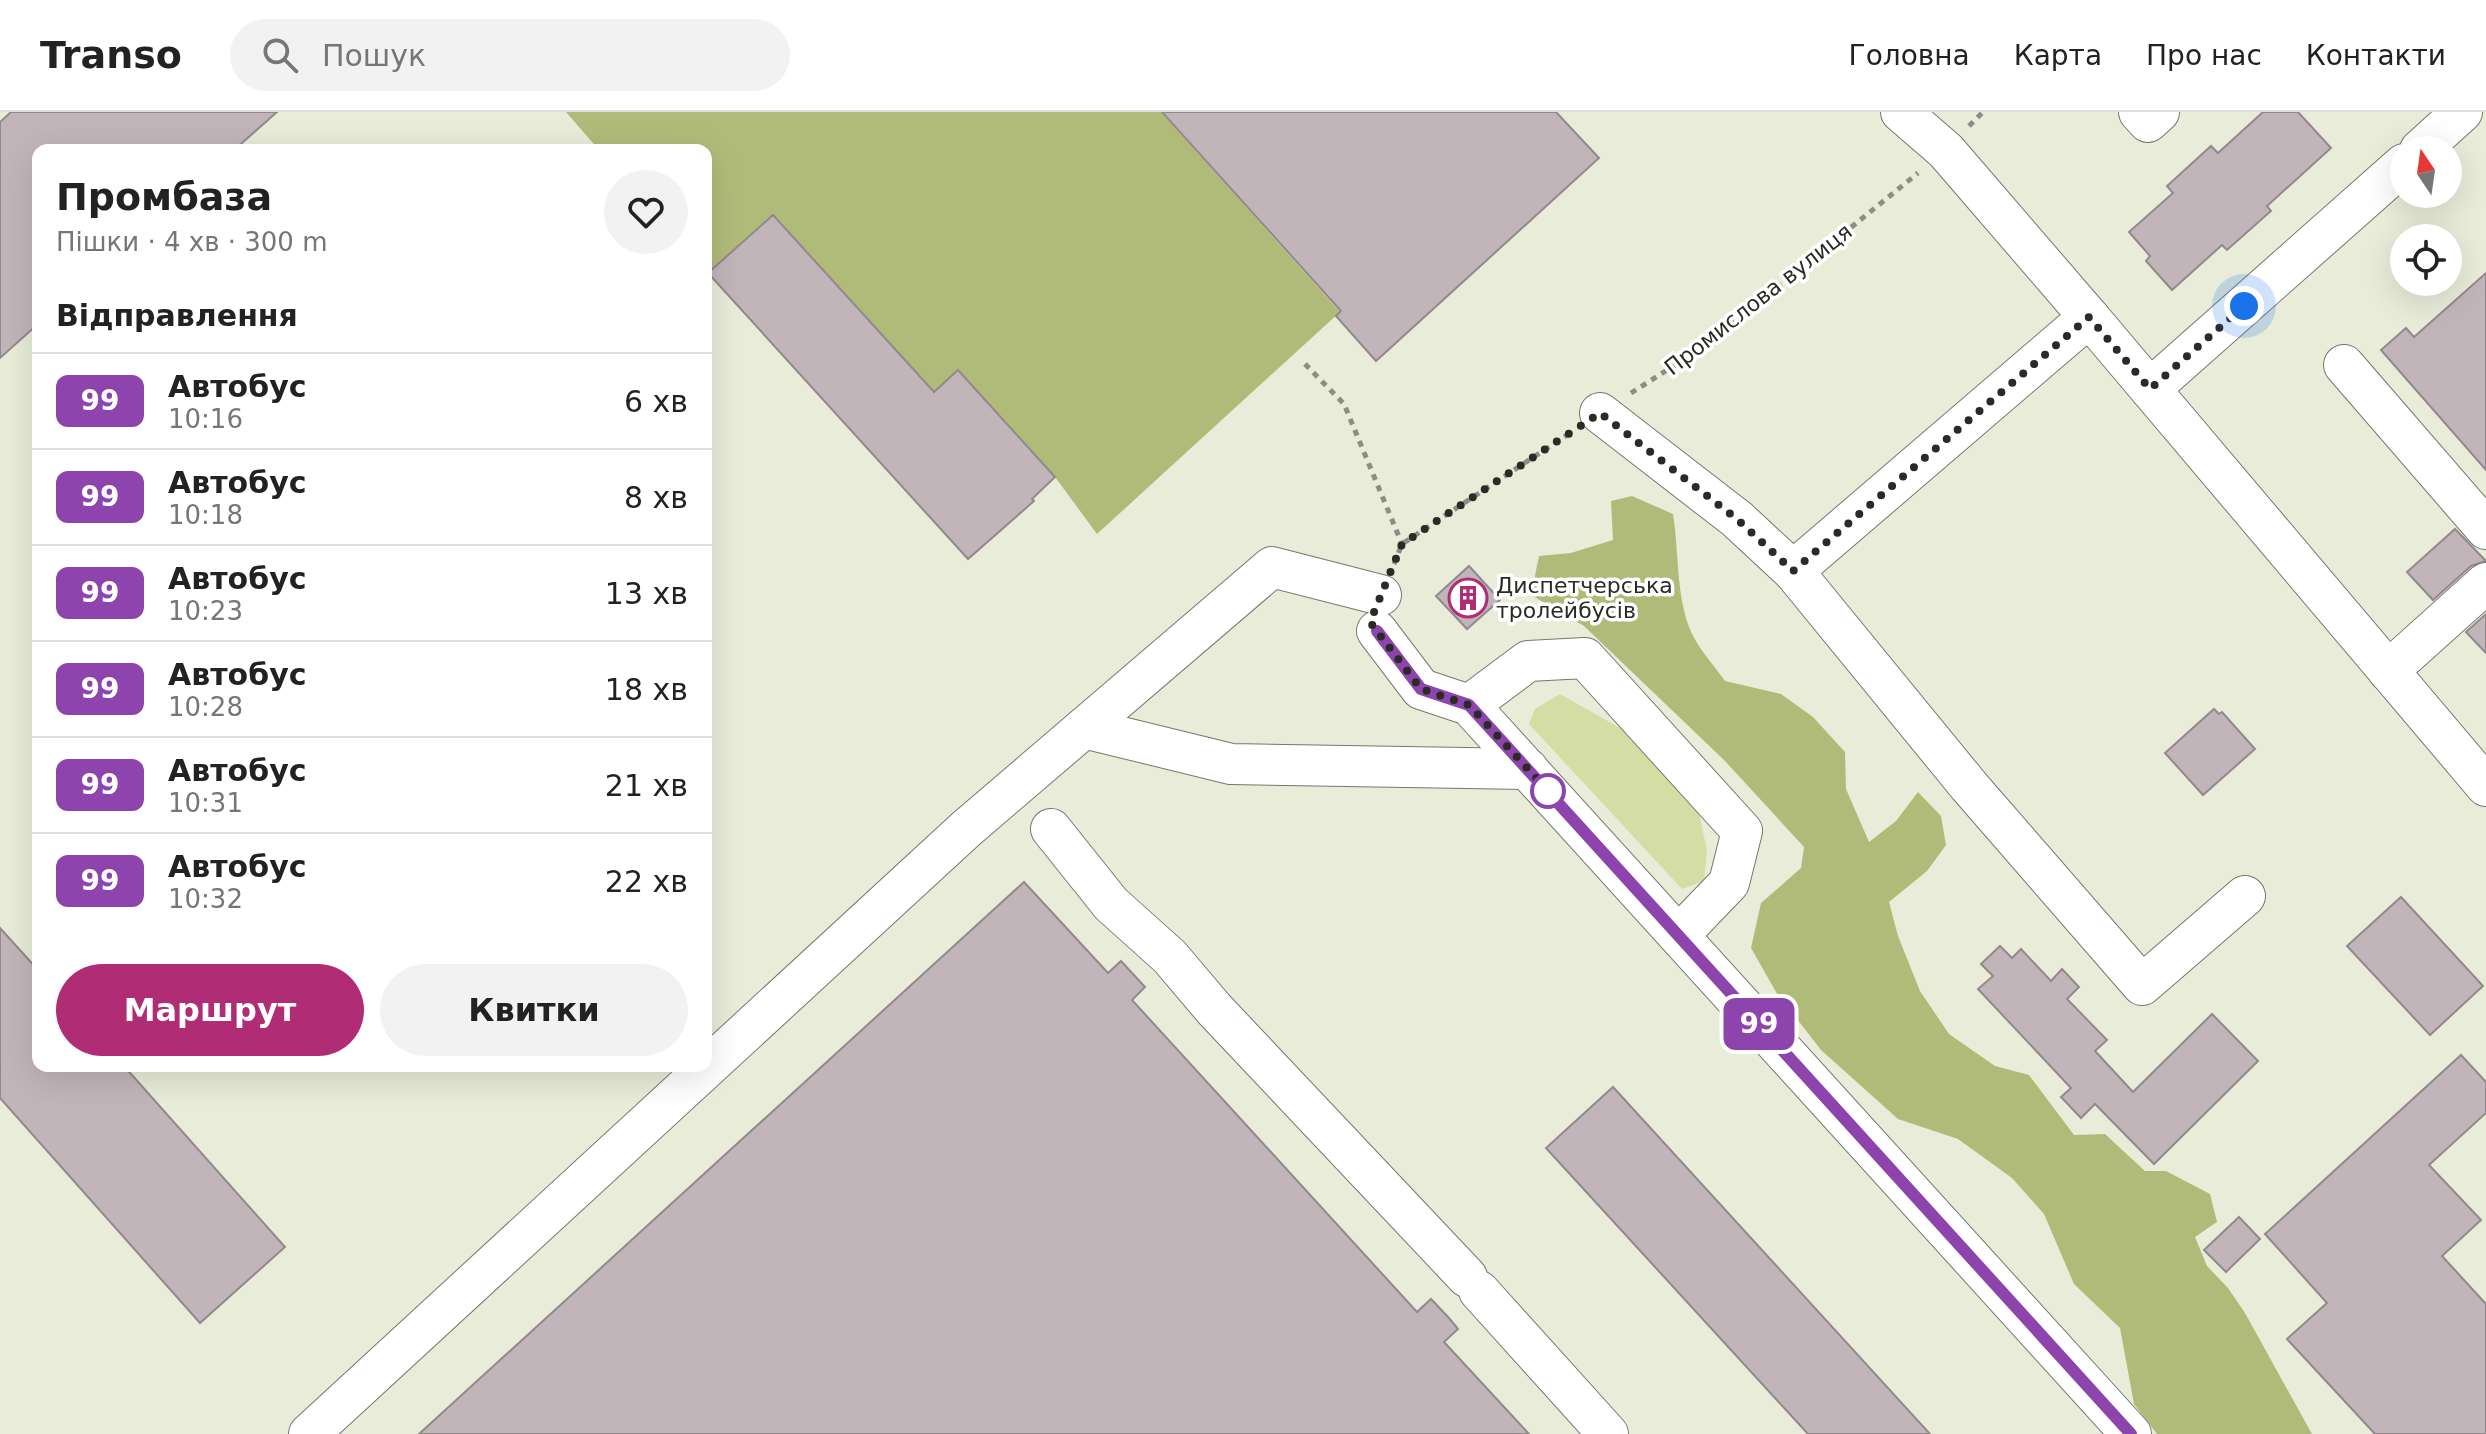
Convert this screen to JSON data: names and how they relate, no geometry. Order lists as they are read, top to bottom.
{
  "streets": {
    "path": ["Промислова вулиця"]
  },
  "places": {
    "building": ["Диспетчерська тролейбусів"]
  },
  "lines": ["bus line 99"],
  "north": "top",
  "page": {
    "header": "Transo",
    "search": "Пошук",
    "nav": [
      "Головна",
      "Карта",
      "Про нас",
      "Контакти"
    ],
    "on_map": "99",
    "heading": [
      ["Промбаза", "Пішки · 4 хв · 300 m"],
      "Відправлення"
    ],
    "list": [
      {
        "mark": "99",
        "name": "Автобус",
        "note": "10:16",
        "value": "6 хв"
      },
      {
        "mark": "99",
        "name": "Автобус",
        "note": "10:18",
        "value": "8 хв"
      },
      {
        "mark": "99",
        "name": "Автобус",
        "note": "10:23",
        "value": "13 хв"
      },
      {
        "mark": "99",
        "name": "Автобус",
        "note": "10:28",
        "value": "18 хв"
      },
      {
        "mark": "99",
        "name": "Автобус",
        "note": "10:31",
        "value": "21 хв"
      },
      {
        "mark": "99",
        "name": "Автобус",
        "note": "10:32",
        "value": "22 хв"
      }
    ],
    "buttons": ["Маршрут", "Квитки"]
  }
}
